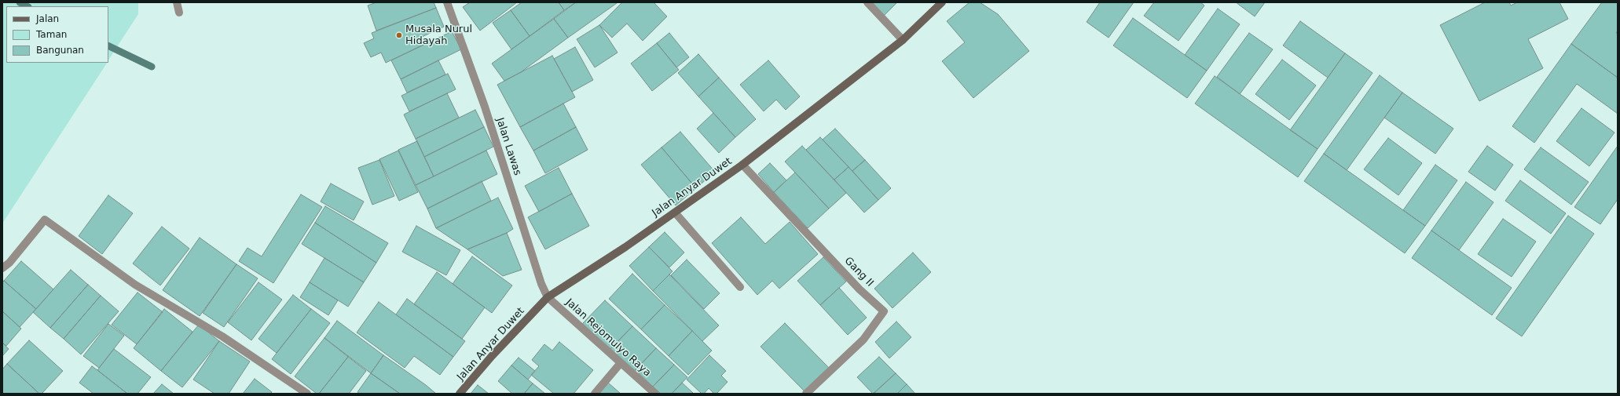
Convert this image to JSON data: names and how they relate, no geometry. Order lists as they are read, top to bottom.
{
  "streets": {
    "street": [
      "Jalan Lawas",
      "Jalan Anyar Duwet",
      "Gang II",
      "Jalan Rejomulyo Raya"
    ]
  },
  "crossings": [
    ["Jalan Lawas", "Jalan Anyar Duwet"],
    ["Jalan Lawas", "Jalan Rejomulyo Raya"],
    ["Jalan Anyar Duwet", "Gang II"],
    ["Jalan Anyar Duwet", "Jalan Rejomulyo Raya"]
  ],
  "places": ["Musala Nurul Hidayah"],
  "legend": ["Jalan", "Taman", "Bangunan"]
}
